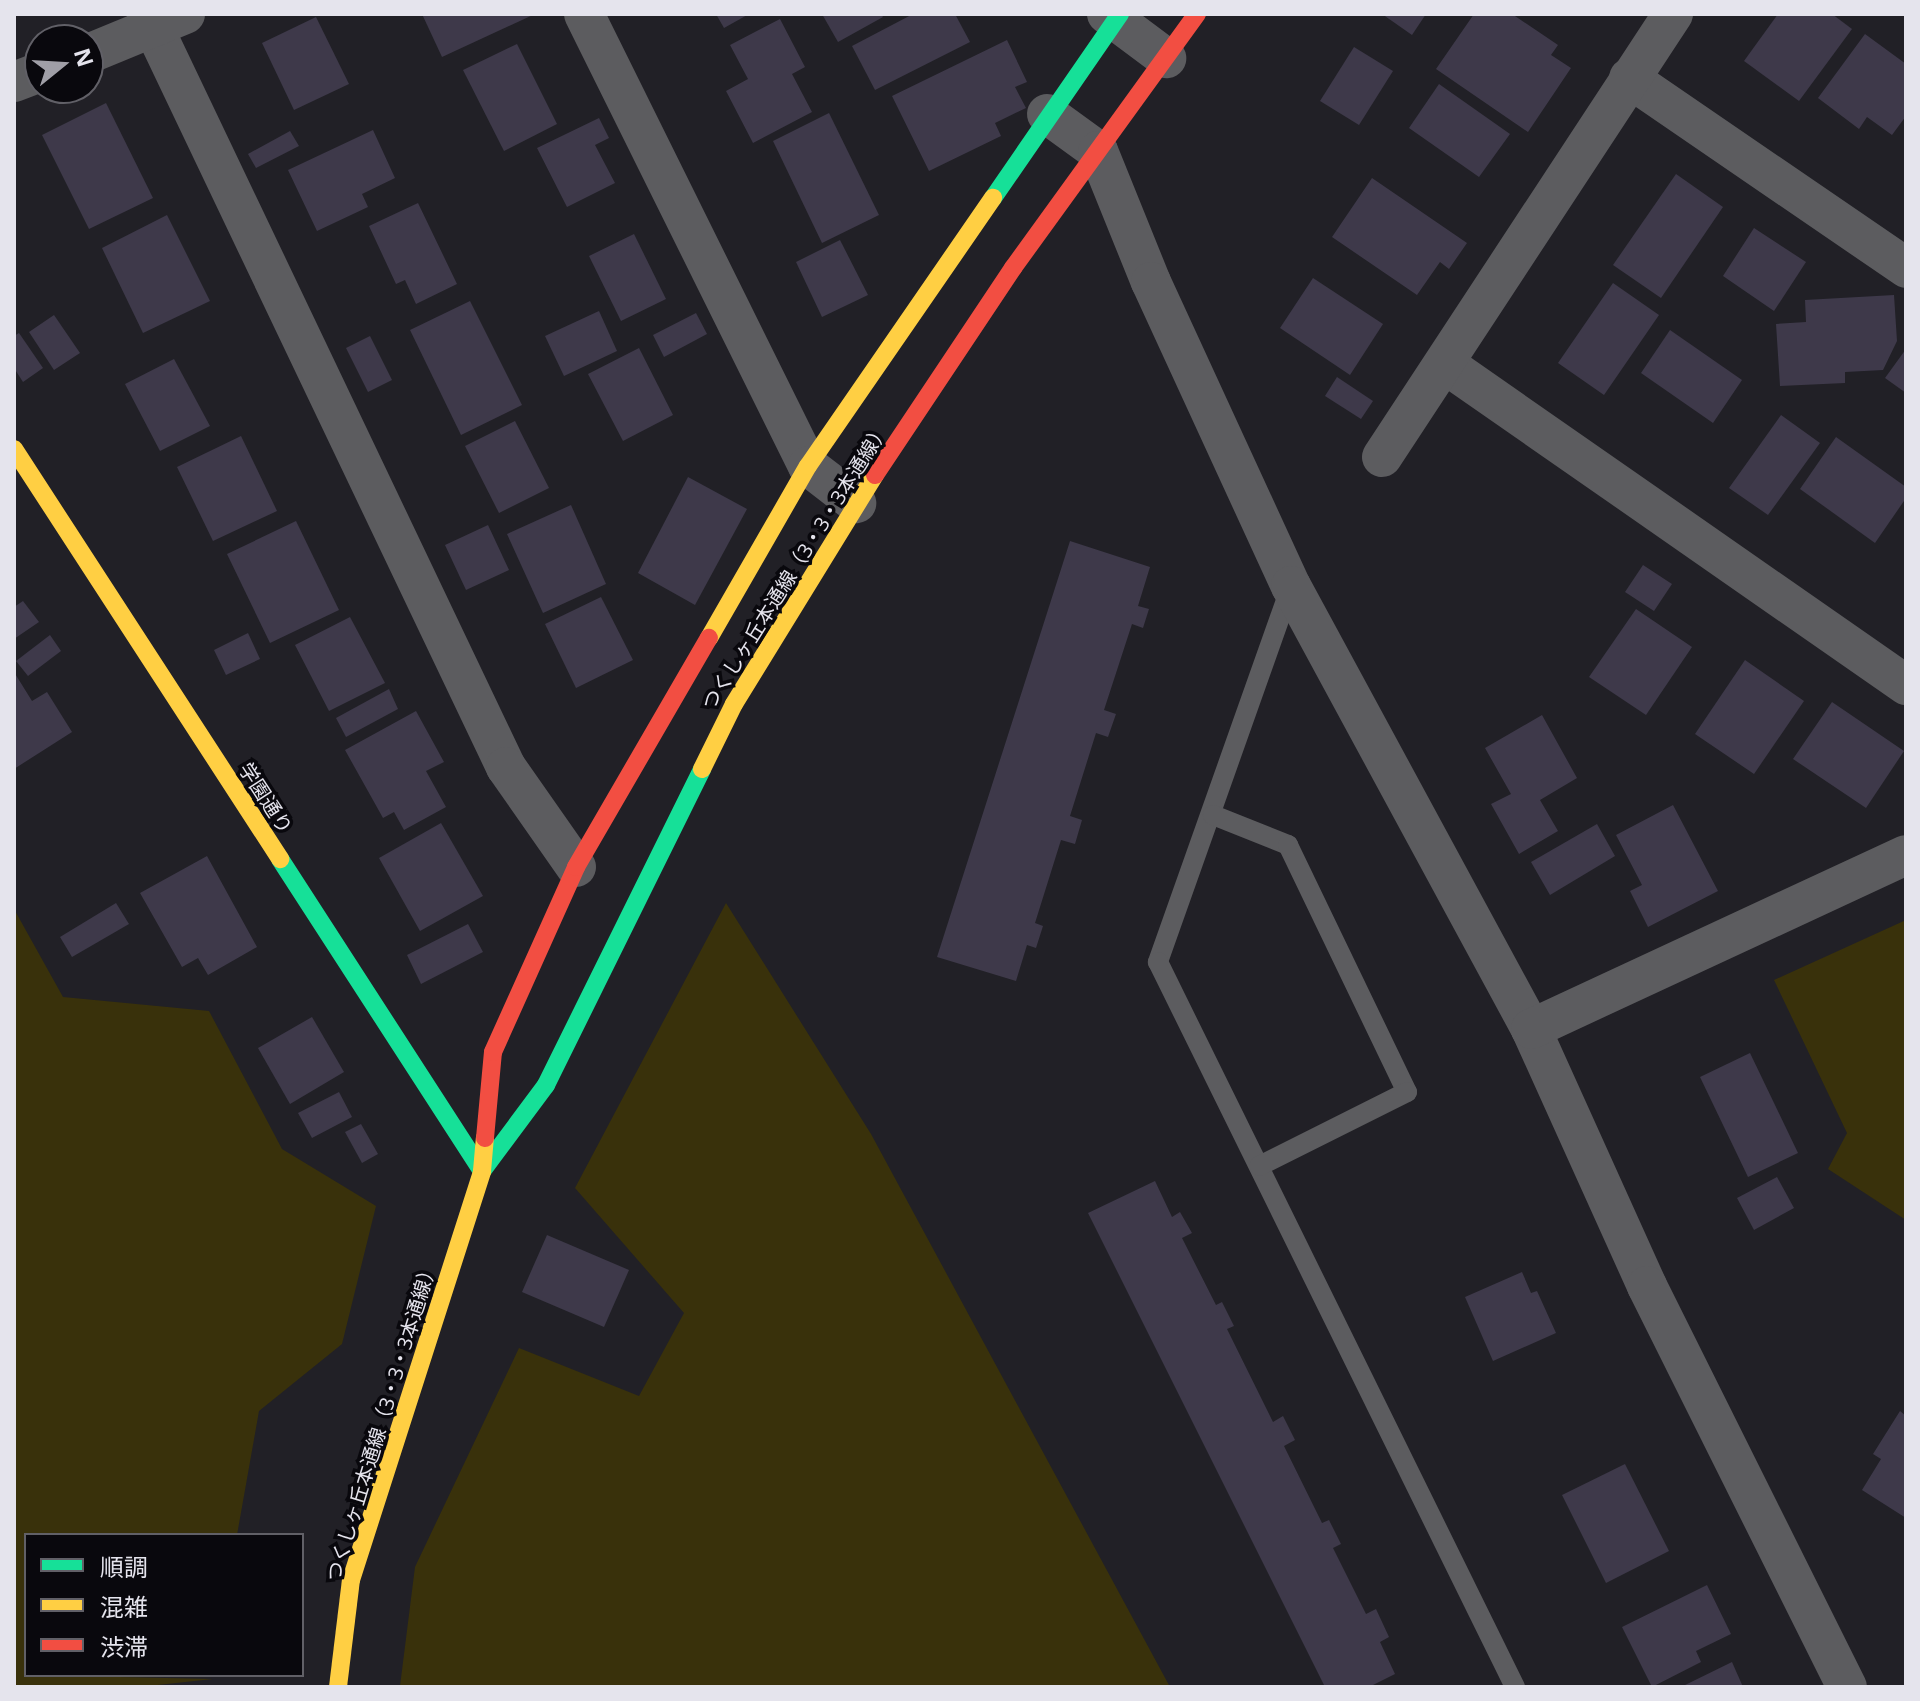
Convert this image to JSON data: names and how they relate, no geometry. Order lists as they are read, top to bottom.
{
  "streets": {
    "street": ["つくしヶ丘本通線（3・3・3本通線）", "学園通り"]
  },
  "crossings": [
    ["つくしヶ丘本通線（3・3・3本通線）", "学園通り"]
  ],
  "legend": ["順調", "混雑", "渋滞"],
  "north": "right"
}
